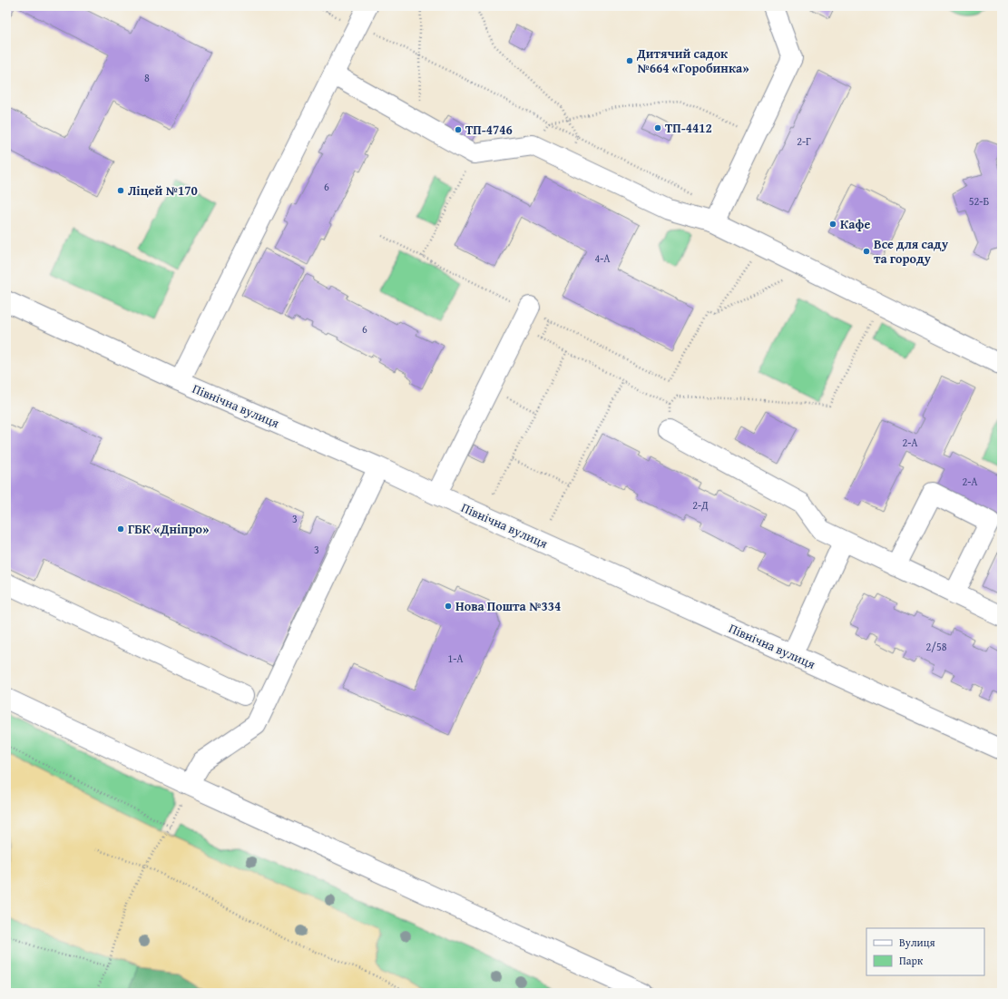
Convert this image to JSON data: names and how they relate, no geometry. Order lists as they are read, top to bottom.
{
  "streets": {
    "street": ["Північна вулиця"]
  },
  "places": [
    "Дитячий садок №664 «Горобинка»",
    "ТП-4412",
    "ТП-4746",
    "Ліцей №170",
    "Кафе",
    "Все для саду та городу",
    "ГБК «Дніпро»",
    "Нова Пошта №334"
  ],
  "house_numbers": [
    "8",
    "2-Г",
    "6",
    "52-Б",
    "4-А",
    "6",
    "2-А",
    "2-А",
    "2-Д",
    "3",
    "3",
    "2/58",
    "1-А"
  ],
  "legend": ["Вулиця", "Парк"]
}
